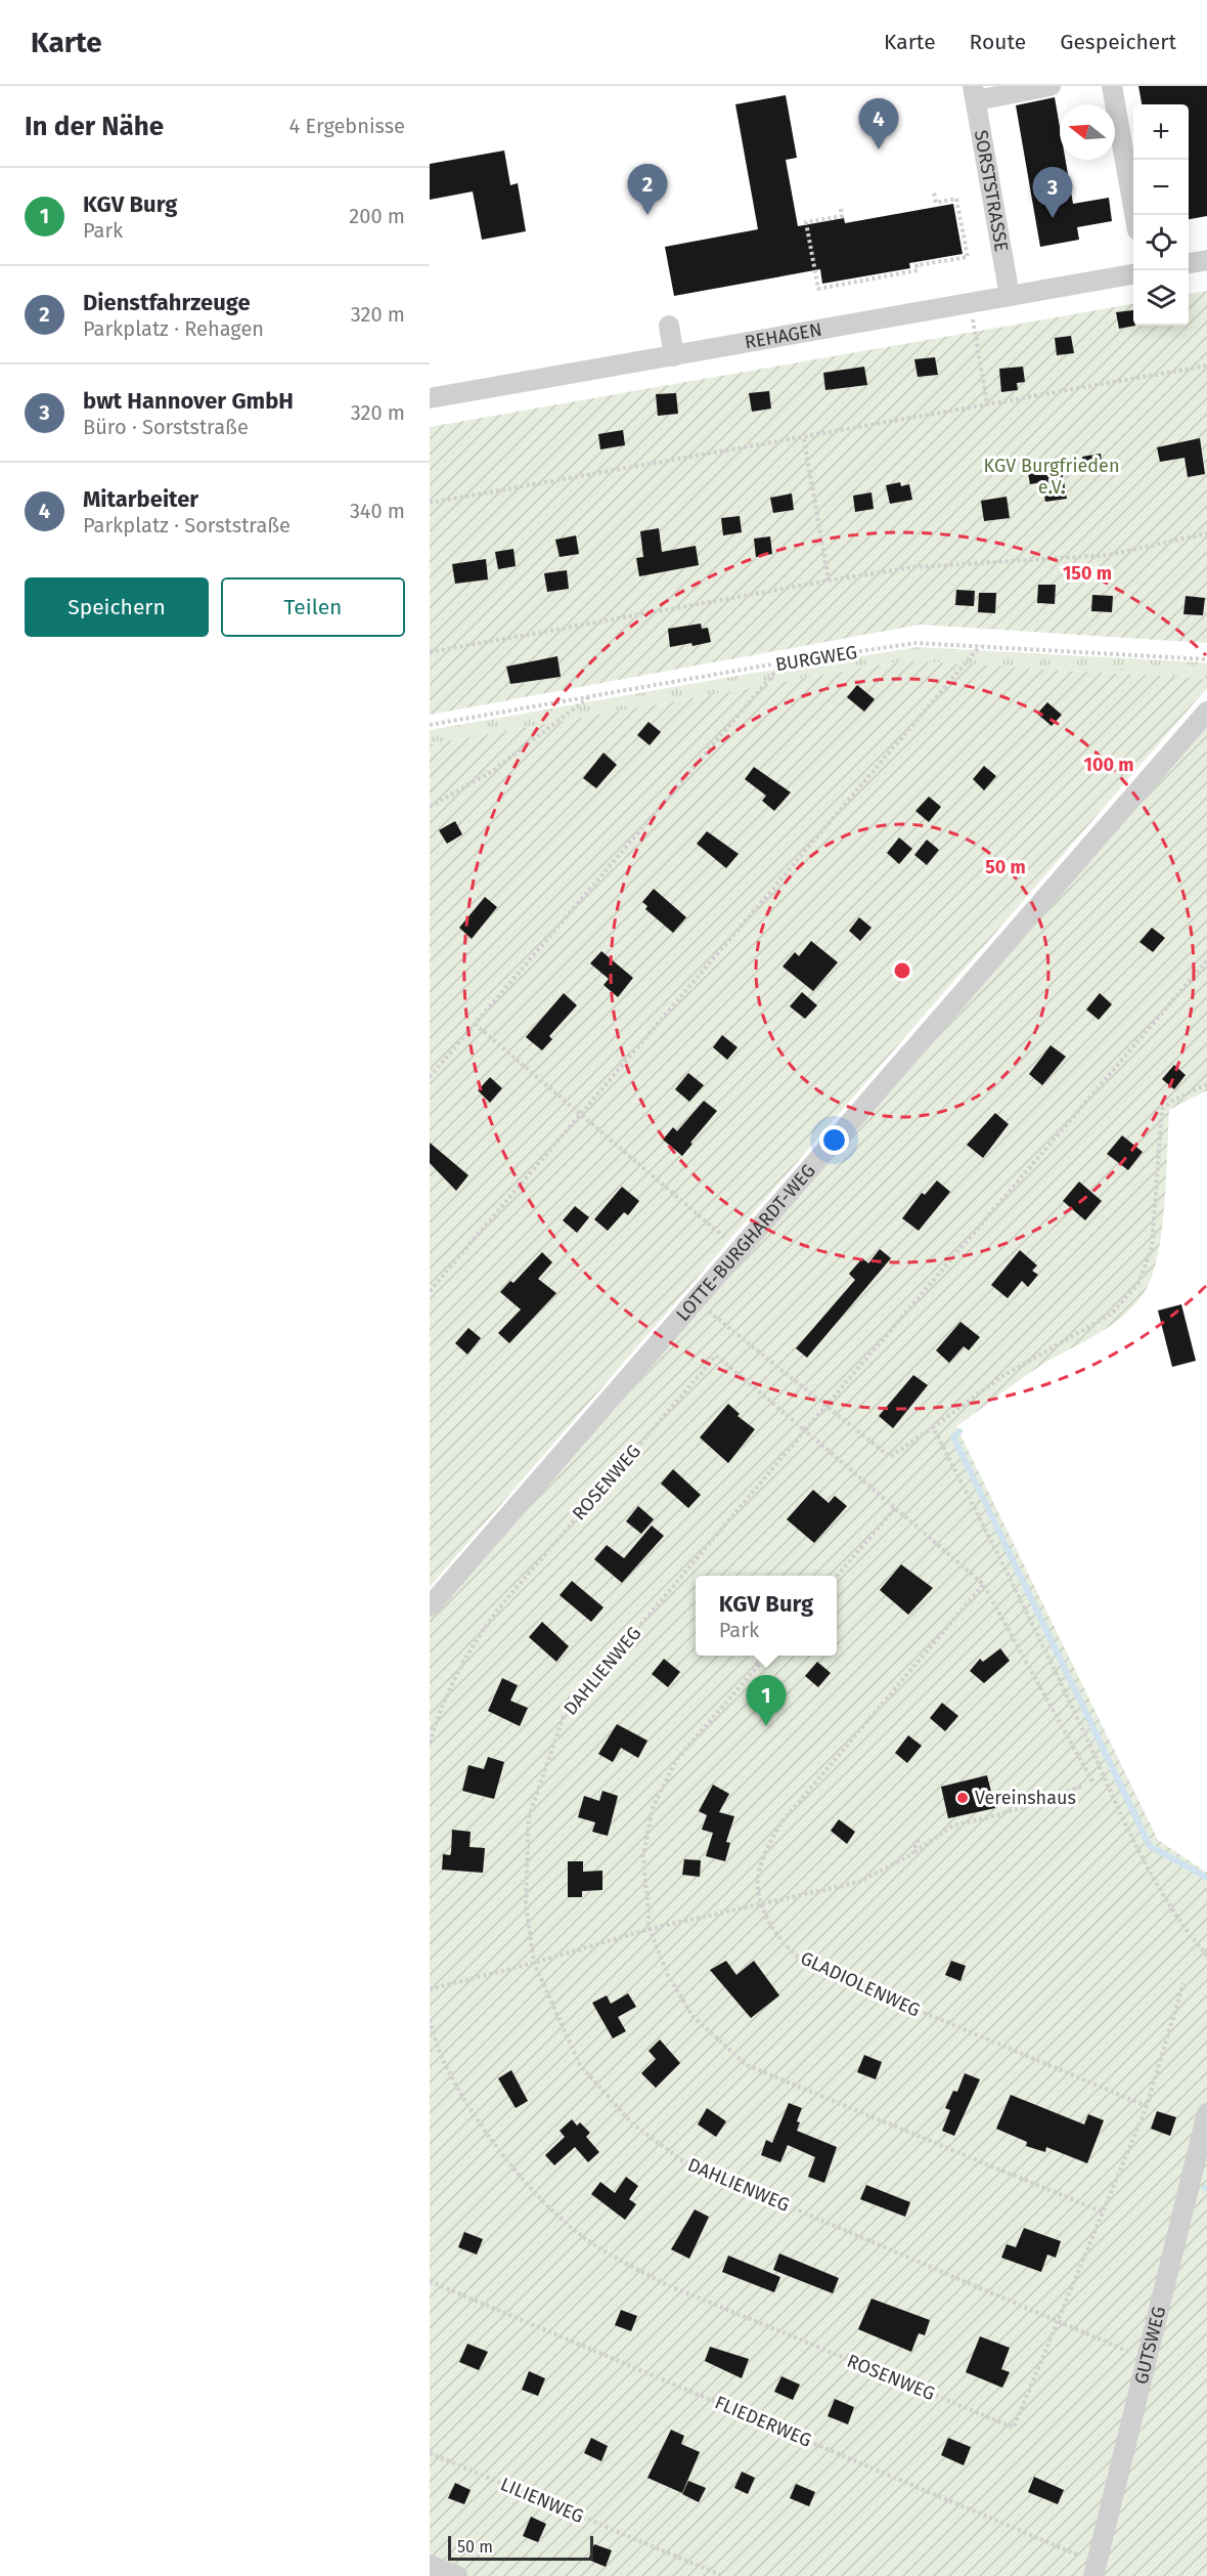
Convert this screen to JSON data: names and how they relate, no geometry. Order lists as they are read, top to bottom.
{
  "streets": {
    "street": [
      "SORSTSTRASSE",
      "REHAGEN",
      "LOTTE-BURGHARDT-WEG",
      "GUTSWEG"
    ],
    "path": [
      "BURGWEG",
      "ROSENWEG",
      "DAHLIENWEG",
      "GLADIOLENWEG",
      "FLIEDERWEG",
      "LILIENWEG"
    ]
  },
  "crossings": [
    ["SORSTSTRASSE", "REHAGEN"],
    ["ROSENWEG", "DAHLIENWEG"],
    ["ROSENWEG", "GLADIOLENWEG"],
    ["DAHLIENWEG", "GUTSWEG"],
    ["GUTSWEG", "FLIEDERWEG"]
  ],
  "parks": ["KGV Burgfrieden e.V."],
  "places": ["Vereinshaus"],
  "scale_bar": "50 m",
  "north": "left",
  "page": {
    "header": "Karte",
    "nav": ["Karte", "Route", "Gespeichert"],
    "heading": ["In der Nähe", "4 Ergebnisse"],
    "pins": [
      "4",
      "2",
      "3",
      "1"
    ],
    "map_buttons": ["+", "−"],
    "list": [
      {
        "mark": "1",
        "name": "KGV Burg",
        "note": "Park",
        "value": "200 m"
      },
      {
        "mark": "2",
        "name": "Dienstfahrzeuge",
        "note": "Parkplatz · Rehagen",
        "value": "320 m"
      },
      {
        "mark": "3",
        "name": "bwt Hannover GmbH",
        "note": "Büro · Sorststraße",
        "value": "320 m"
      },
      {
        "mark": "4",
        "name": "Mitarbeiter",
        "note": "Parkplatz · Sorststraße",
        "value": "340 m"
      }
    ],
    "buttons": ["Speichern", "Teilen"],
    "popup": ["KGV Burg", "Park"],
    "scale": "50 m"
  },
  "rings": ["150 m", "100 m", "50 m"]
}
